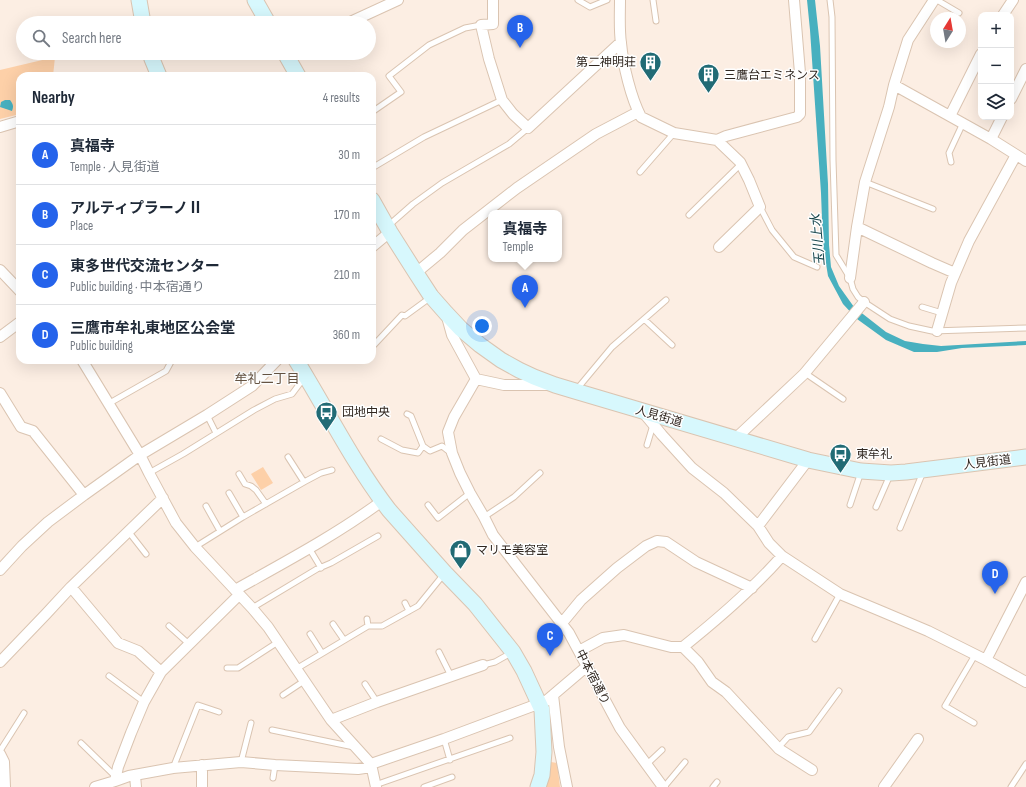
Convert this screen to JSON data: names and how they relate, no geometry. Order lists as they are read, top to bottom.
{
  "streets": {
    "main road": ["人見街道"],
    "street": ["中本宿通り"]
  },
  "districts": ["牟礼二丁目"],
  "water": ["玉川上水"],
  "places": {
    "building": ["第二神明荘", "三鷹台エミネンス"],
    "bus stop": ["団地中央", "東牟礼"],
    "shop": ["マリモ美容室"]
  },
  "north": "top",
  "page": {
    "map_buttons": ["+", "−"],
    "pins": [
      "B",
      "A",
      "D",
      "C"
    ],
    "search": "Search here",
    "heading": ["Nearby", "4 results"],
    "list": [
      {
        "mark": "A",
        "name": "真福寺",
        "note": "Temple · 人見街道",
        "value": "30 m"
      },
      {
        "mark": "B",
        "name": "アルティプラーノⅡ",
        "note": "Place",
        "value": "170 m"
      },
      {
        "mark": "C",
        "name": "東多世代交流センター",
        "note": "Public building · 中本宿通り",
        "value": "210 m"
      },
      {
        "mark": "D",
        "name": "三鷹市牟礼東地区公会堂",
        "note": "Public building",
        "value": "360 m"
      }
    ],
    "popup": ["真福寺", "Temple"]
  }
}
